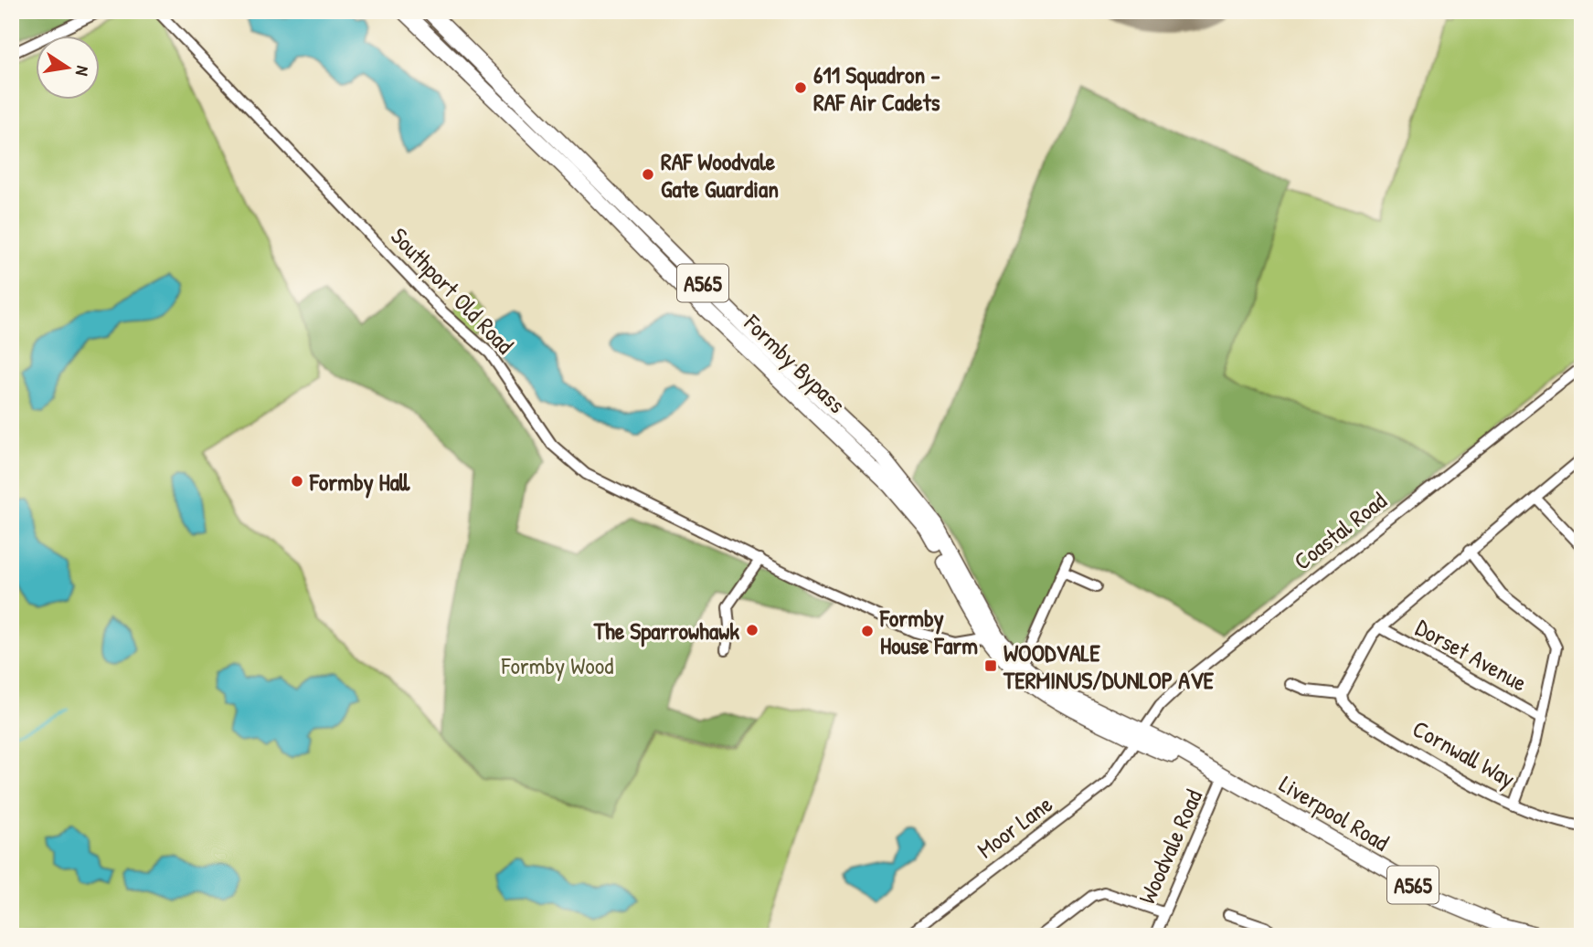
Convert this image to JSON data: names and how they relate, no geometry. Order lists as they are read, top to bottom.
{
  "streets": {
    "highway": ["A565", "Formby Bypass", "Liverpool Road"],
    "street": [
      "Southport Old Road",
      "Coastal Road",
      "Dorset Avenue",
      "Cornwall Way",
      "Moor Lane",
      "Woodvale Road"
    ]
  },
  "crossings": [
    ["Southport Old Road", "Formby Bypass"],
    ["Southport Old Road", "Liverpool Road"],
    ["Formby Bypass", "Liverpool Road"],
    ["Coastal Road", "Liverpool Road"],
    ["Coastal Road", "Moor Lane"],
    ["Liverpool Road", "Moor Lane"],
    ["Liverpool Road", "Woodvale Road"]
  ],
  "parks": ["Formby Wood"],
  "places": {
    "other": [
      "611 Squadron - RAF Air Cadets",
      "RAF Woodvale Gate Guardian",
      "Formby Hall",
      "The Sparrowhawk",
      "Formby House Farm"
    ],
    "transit": ["WOODVALE TERMINUS/DUNLOP AVE"]
  },
  "north": "right"
}
